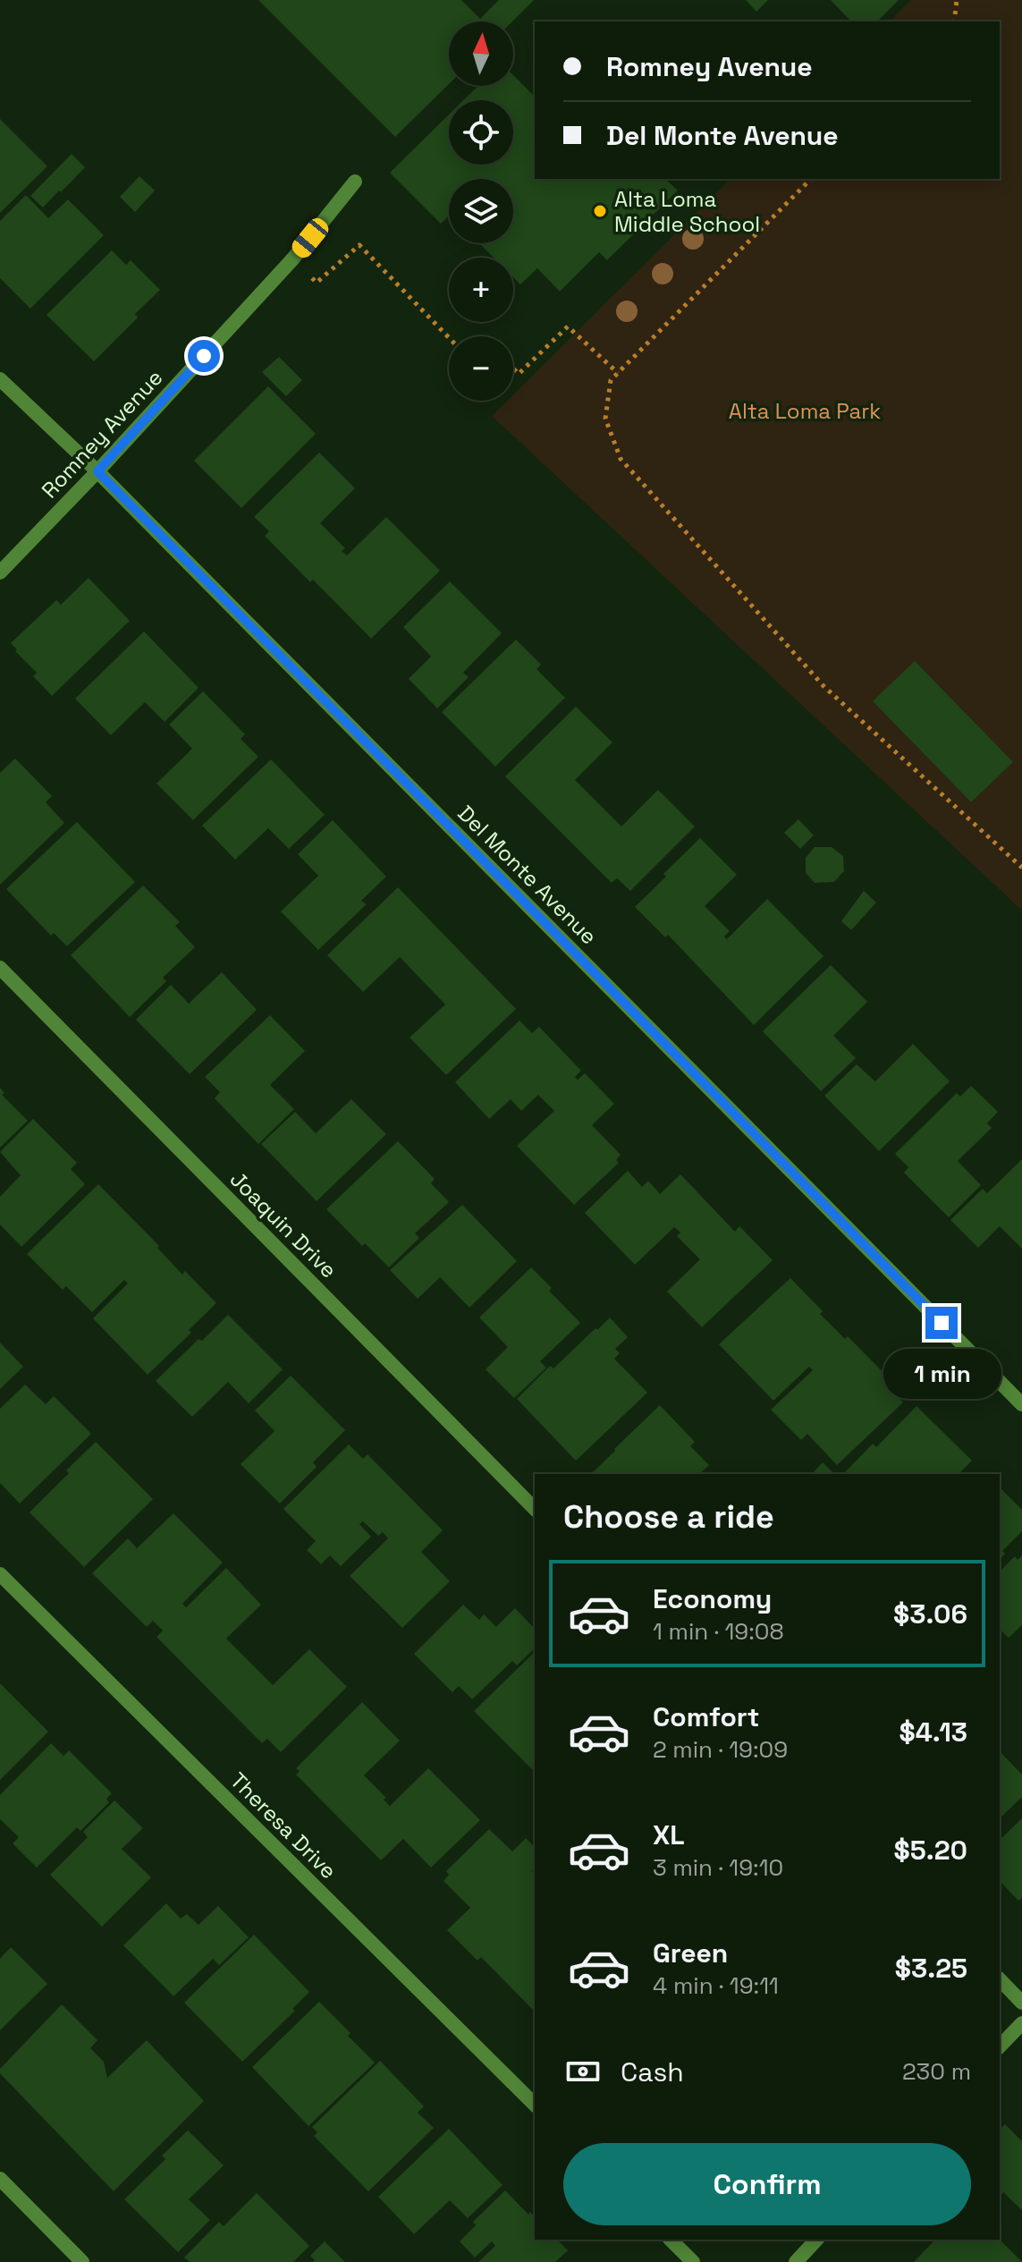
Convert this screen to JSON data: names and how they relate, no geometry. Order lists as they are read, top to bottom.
{
  "streets": {
    "street": [
      "Romney Avenue",
      "Del Monte Avenue",
      "Joaquin Drive",
      "Theresa Drive"
    ]
  },
  "crossings": [
    ["Romney Avenue", "Del Monte Avenue"]
  ],
  "parks": ["Alta Loma Park"],
  "places": ["Alta Loma Middle School"],
  "north": "top",
  "page": {
    "map_buttons": ["+", "−"],
    "banner": ["Romney Avenue", "Del Monte Avenue"],
    "bubble": "1 min",
    "heading": "Choose a ride",
    "list": [
      {
        "name": "Economy",
        "note": "1 min · 19:08",
        "value": "$3.06"
      },
      {
        "name": "Comfort",
        "note": "2 min · 19:09",
        "value": "$4.13"
      },
      {
        "name": "XL",
        "note": "3 min · 19:10",
        "value": "$5.20"
      },
      {
        "name": "Green",
        "note": "4 min · 19:11",
        "value": "$3.25"
      }
    ],
    "pay": ["Cash", "230 m"],
    "buttons": "Confirm"
  }
}
